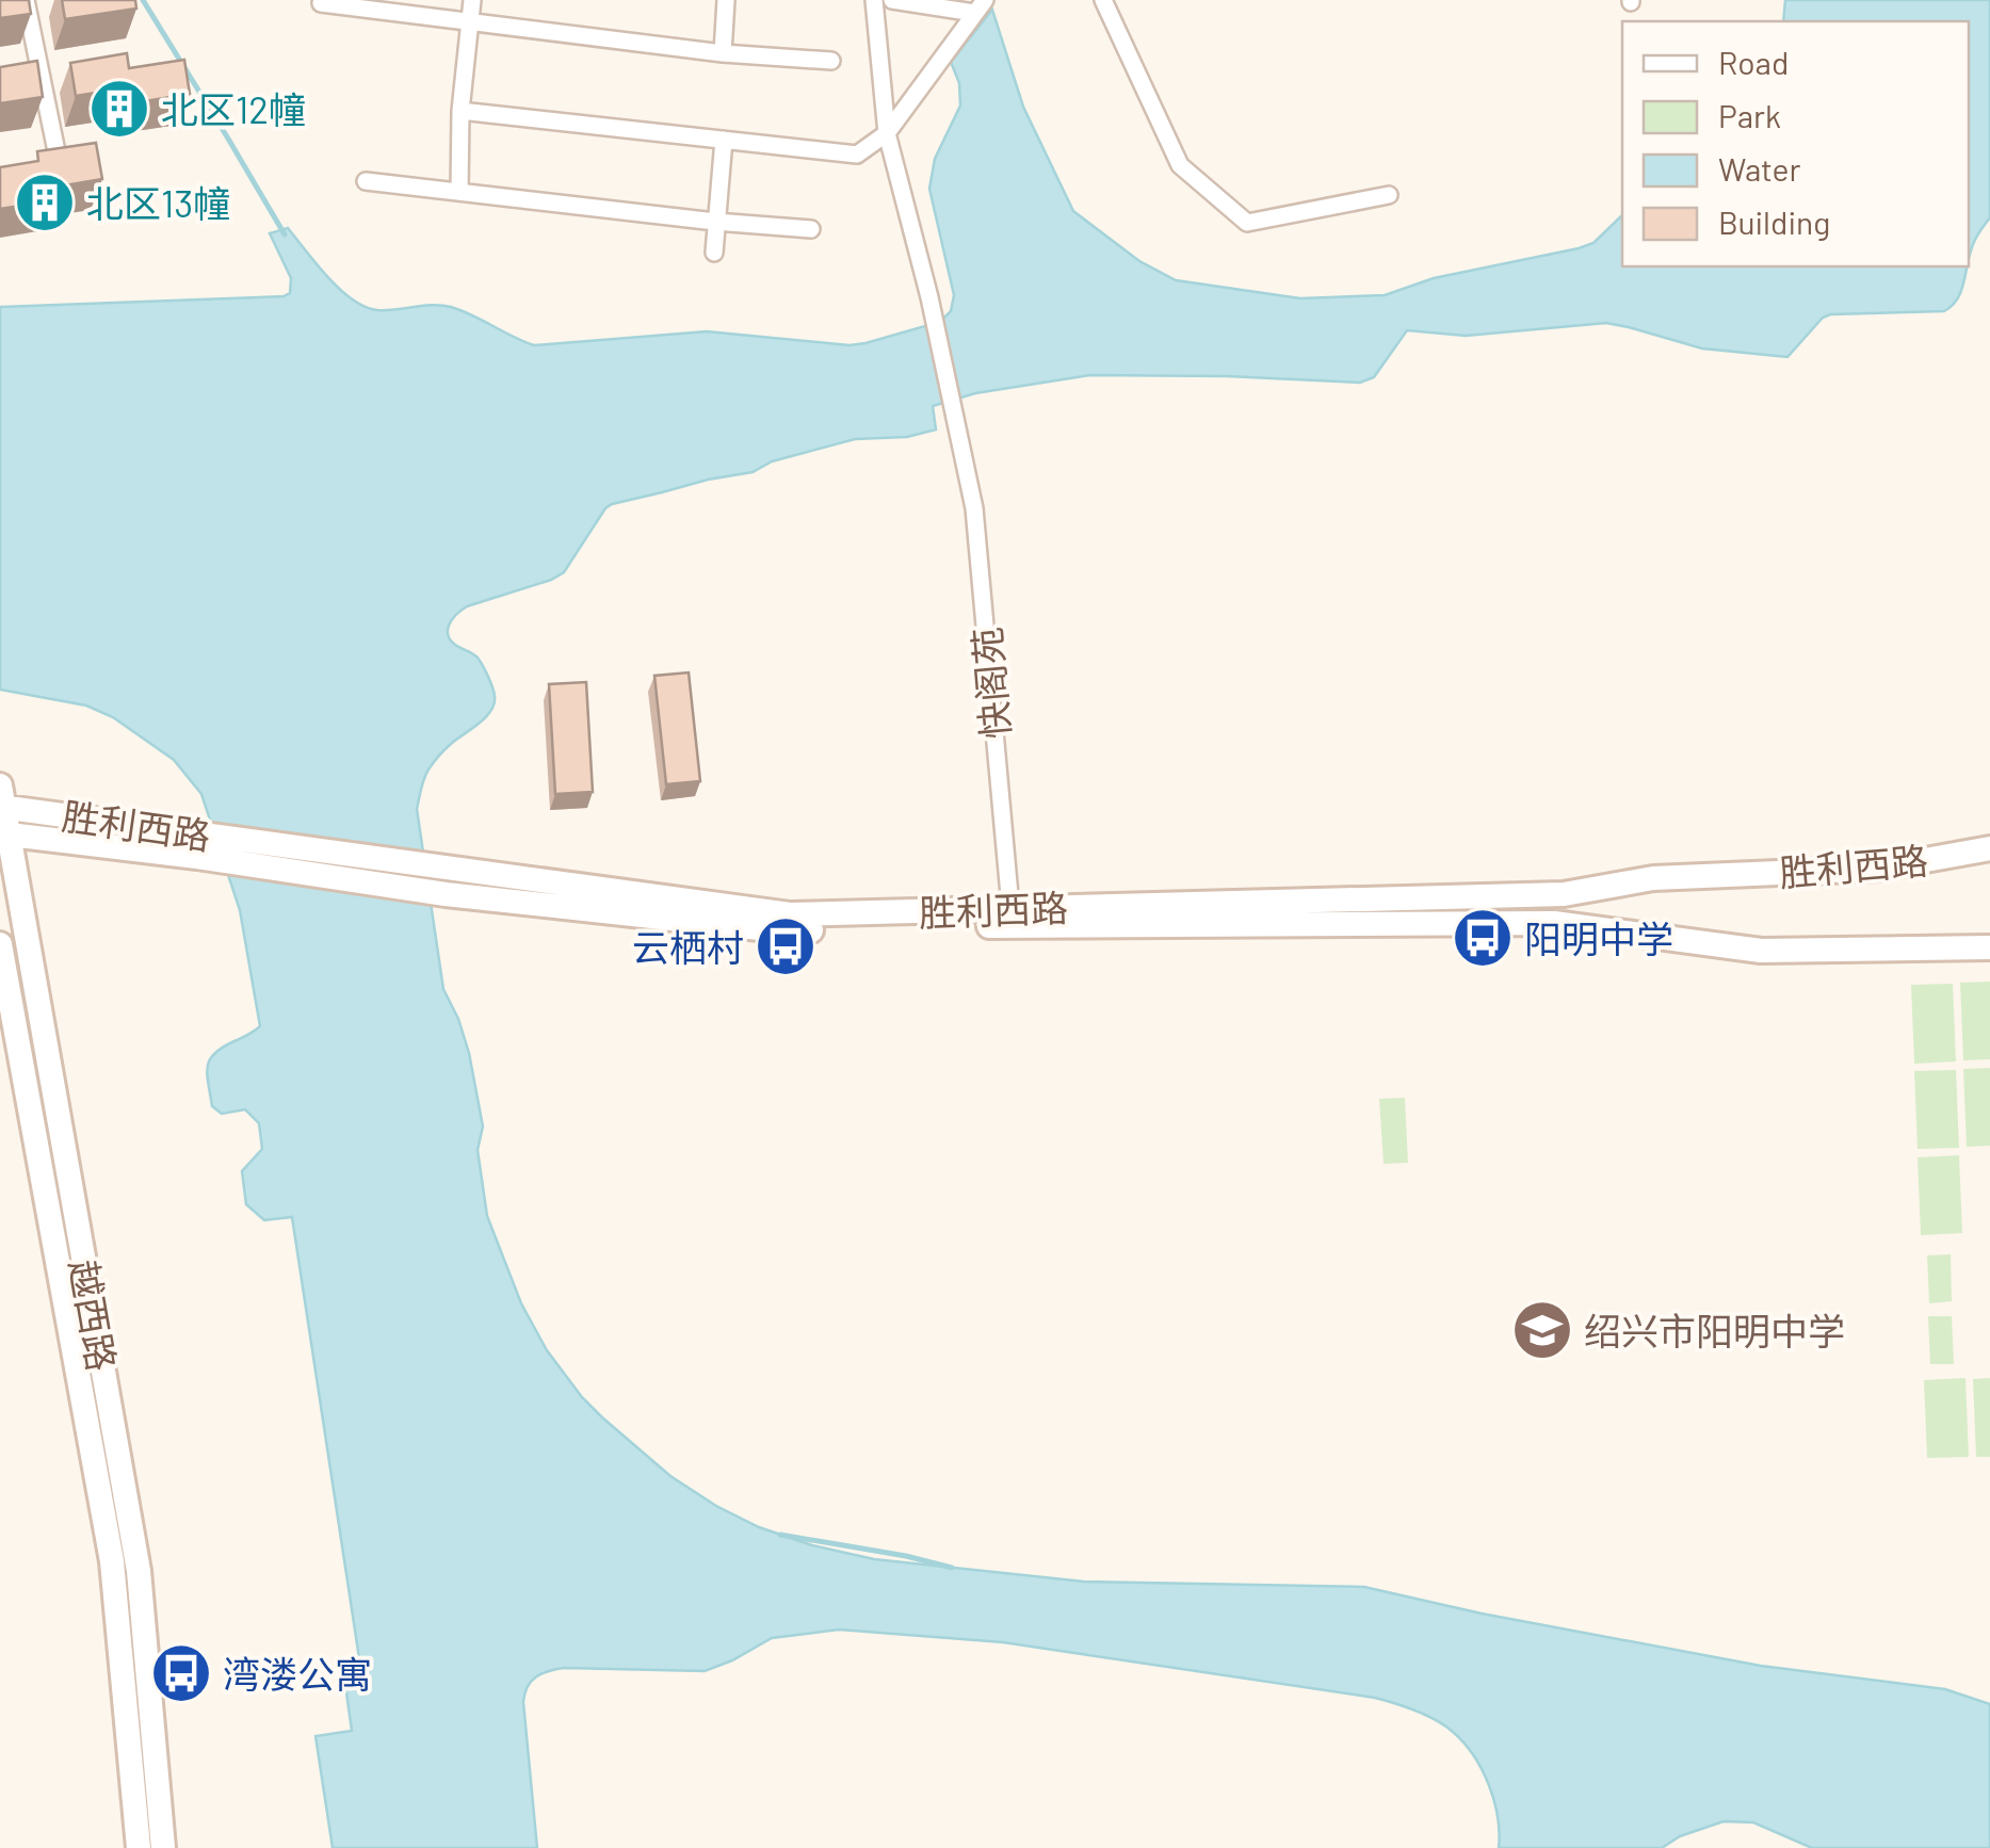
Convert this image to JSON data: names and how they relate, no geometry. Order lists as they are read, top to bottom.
{
  "streets": {
    "main road": ["胜利西路", "越西路"],
    "street": ["快阁苑"]
  },
  "crossings": [
    ["快阁苑", "胜利西路"],
    ["胜利西路", "越西路"]
  ],
  "places": {
    "building": ["北区12幢", "北区13幢"],
    "bus stop": ["阳明中学", "云栖村", "湾溇公寓"],
    "school or university": ["绍兴市阳明中学"]
  },
  "legend": [
    "Road",
    "Park",
    "Water",
    "Building"
  ]
}
